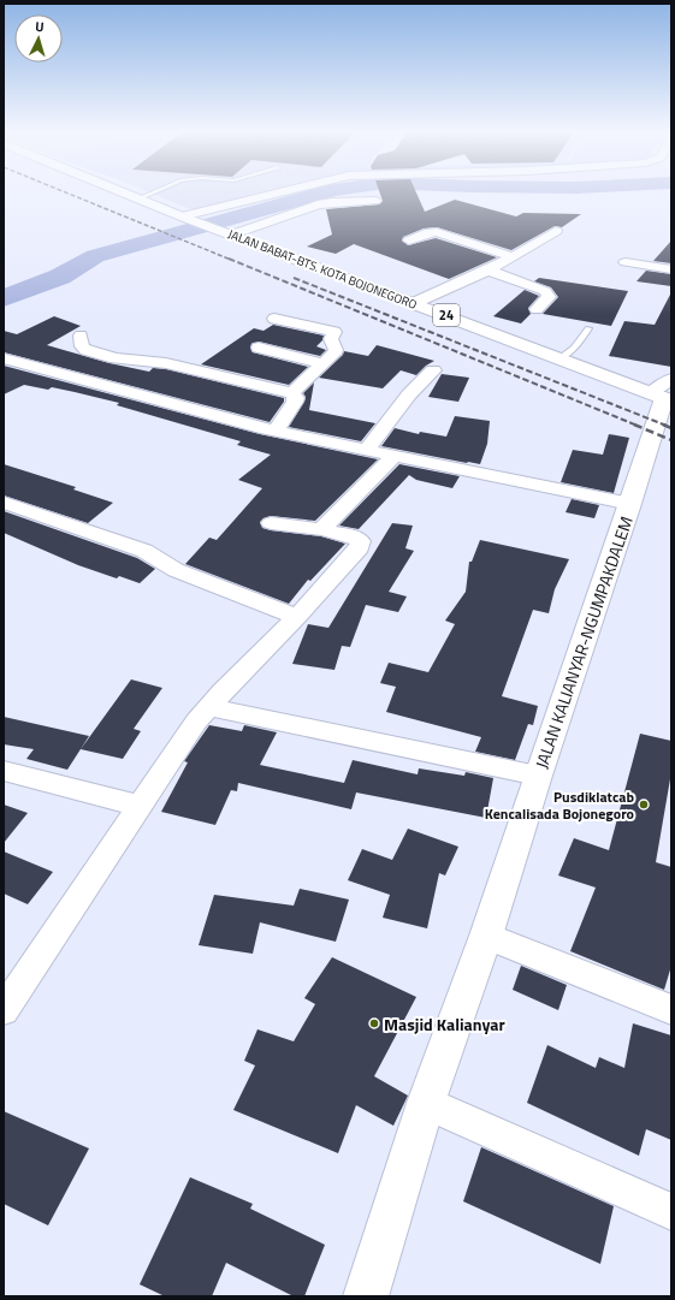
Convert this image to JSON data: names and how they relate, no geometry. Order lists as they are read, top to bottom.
{
  "streets": {
    "main road": ["JALAN BABAT-BTS. KOTA BOJONEGORO", "24", "JALAN KALIANYAR-NGUMPAKDALEM"]
  },
  "crossings": [
    ["JALAN BABAT-BTS. KOTA BOJONEGORO", "24"],
    ["JALAN BABAT-BTS. KOTA BOJONEGORO", "JALAN KALIANYAR-NGUMPAKDALEM"]
  ],
  "places": ["Pusdiklatcab Kencalisada Bojonegoro", "Masjid Kalianyar"],
  "north": "top"
}
